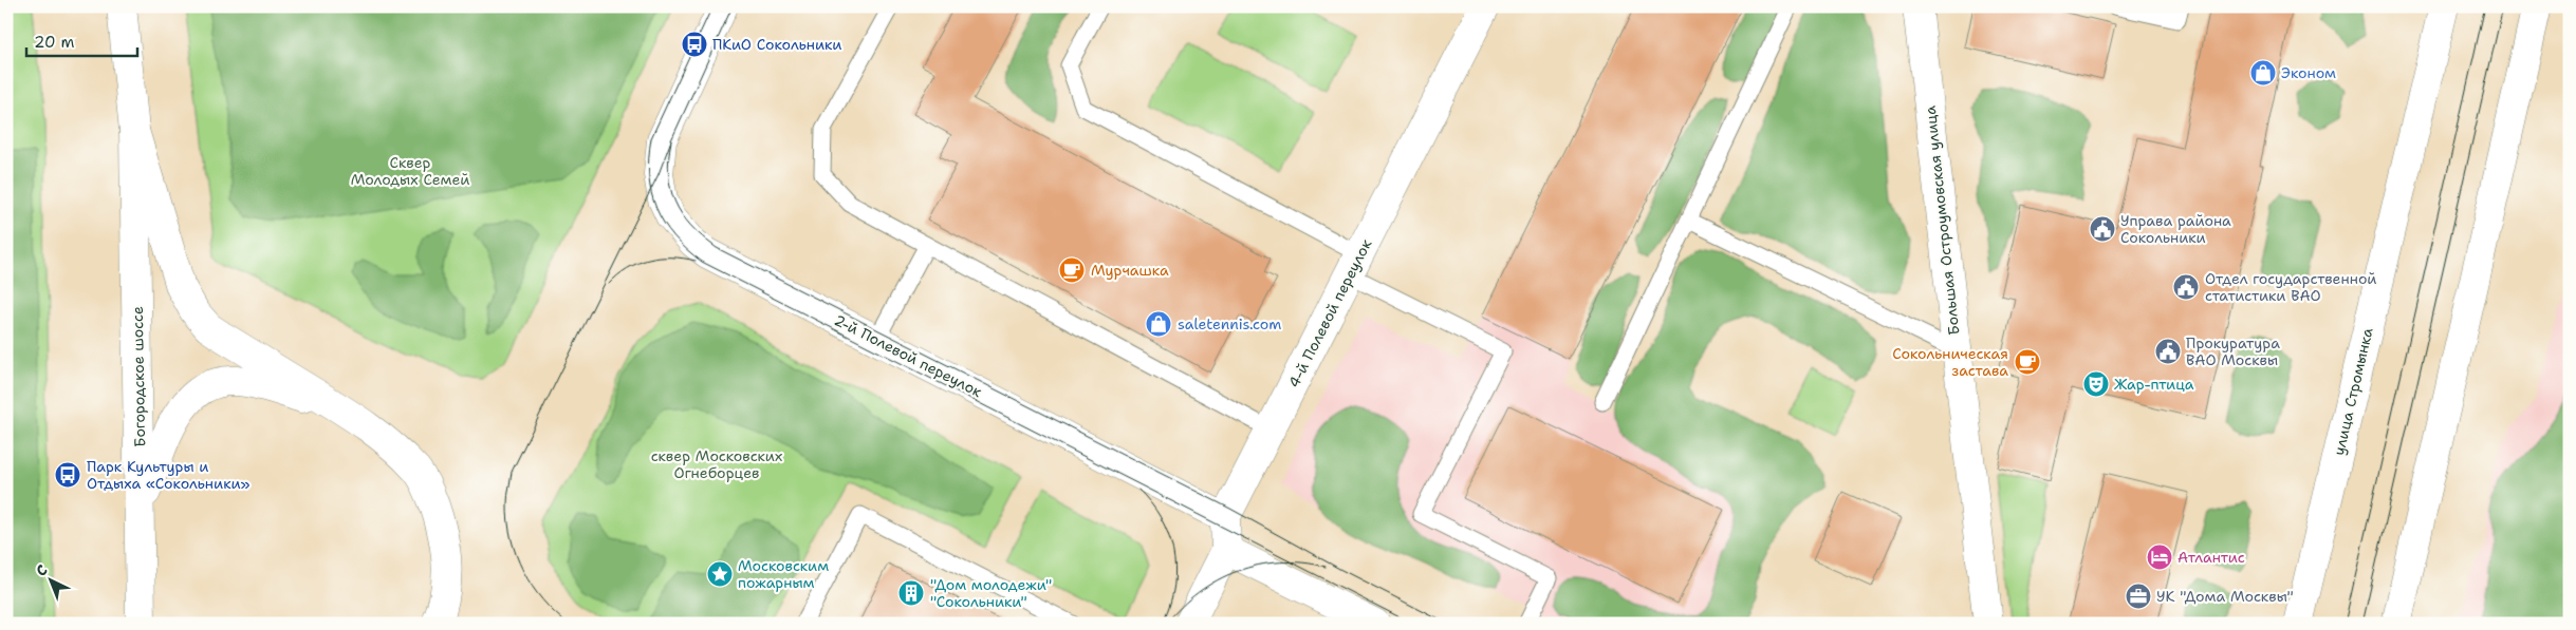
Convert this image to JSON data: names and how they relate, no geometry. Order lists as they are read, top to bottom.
{
  "streets": {
    "main road": [
      "Большая Остроумовская улица",
      "4-й Полевой переулок",
      "2-й Полевой переулок",
      "Богородское шоссе",
      "улица Стромынка"
    ]
  },
  "crossings": [
    ["4-й Полевой переулок", "2-й Полевой переулок"]
  ],
  "parks": ["Сквер Молодых Семей", "сквер Московских Огнеборцев"],
  "places": {
    "bus stop": ["ПКиО Сокольники", "Парк Культуры и Отдыха «Сокольники»"],
    "shop": ["Эконом", "saletennis.com"],
    "public building": ["Управа района Сокольники", "Отдел государственной статистики ВАО", "Прокуратура ВАО Москвы"],
    "cafe": ["Мурчашка", "Сокольническая застава"],
    "theatre": ["Жар-птица"],
    "hotel": ["Атлантис"],
    "place": ["Московским пожарным"],
    "building": ["\"Дом молодежи\" \"Сокольники\""],
    "office": ["УК \"Дома Москвы\""]
  },
  "scale_bar": "20 m",
  "north": "top left"
}
